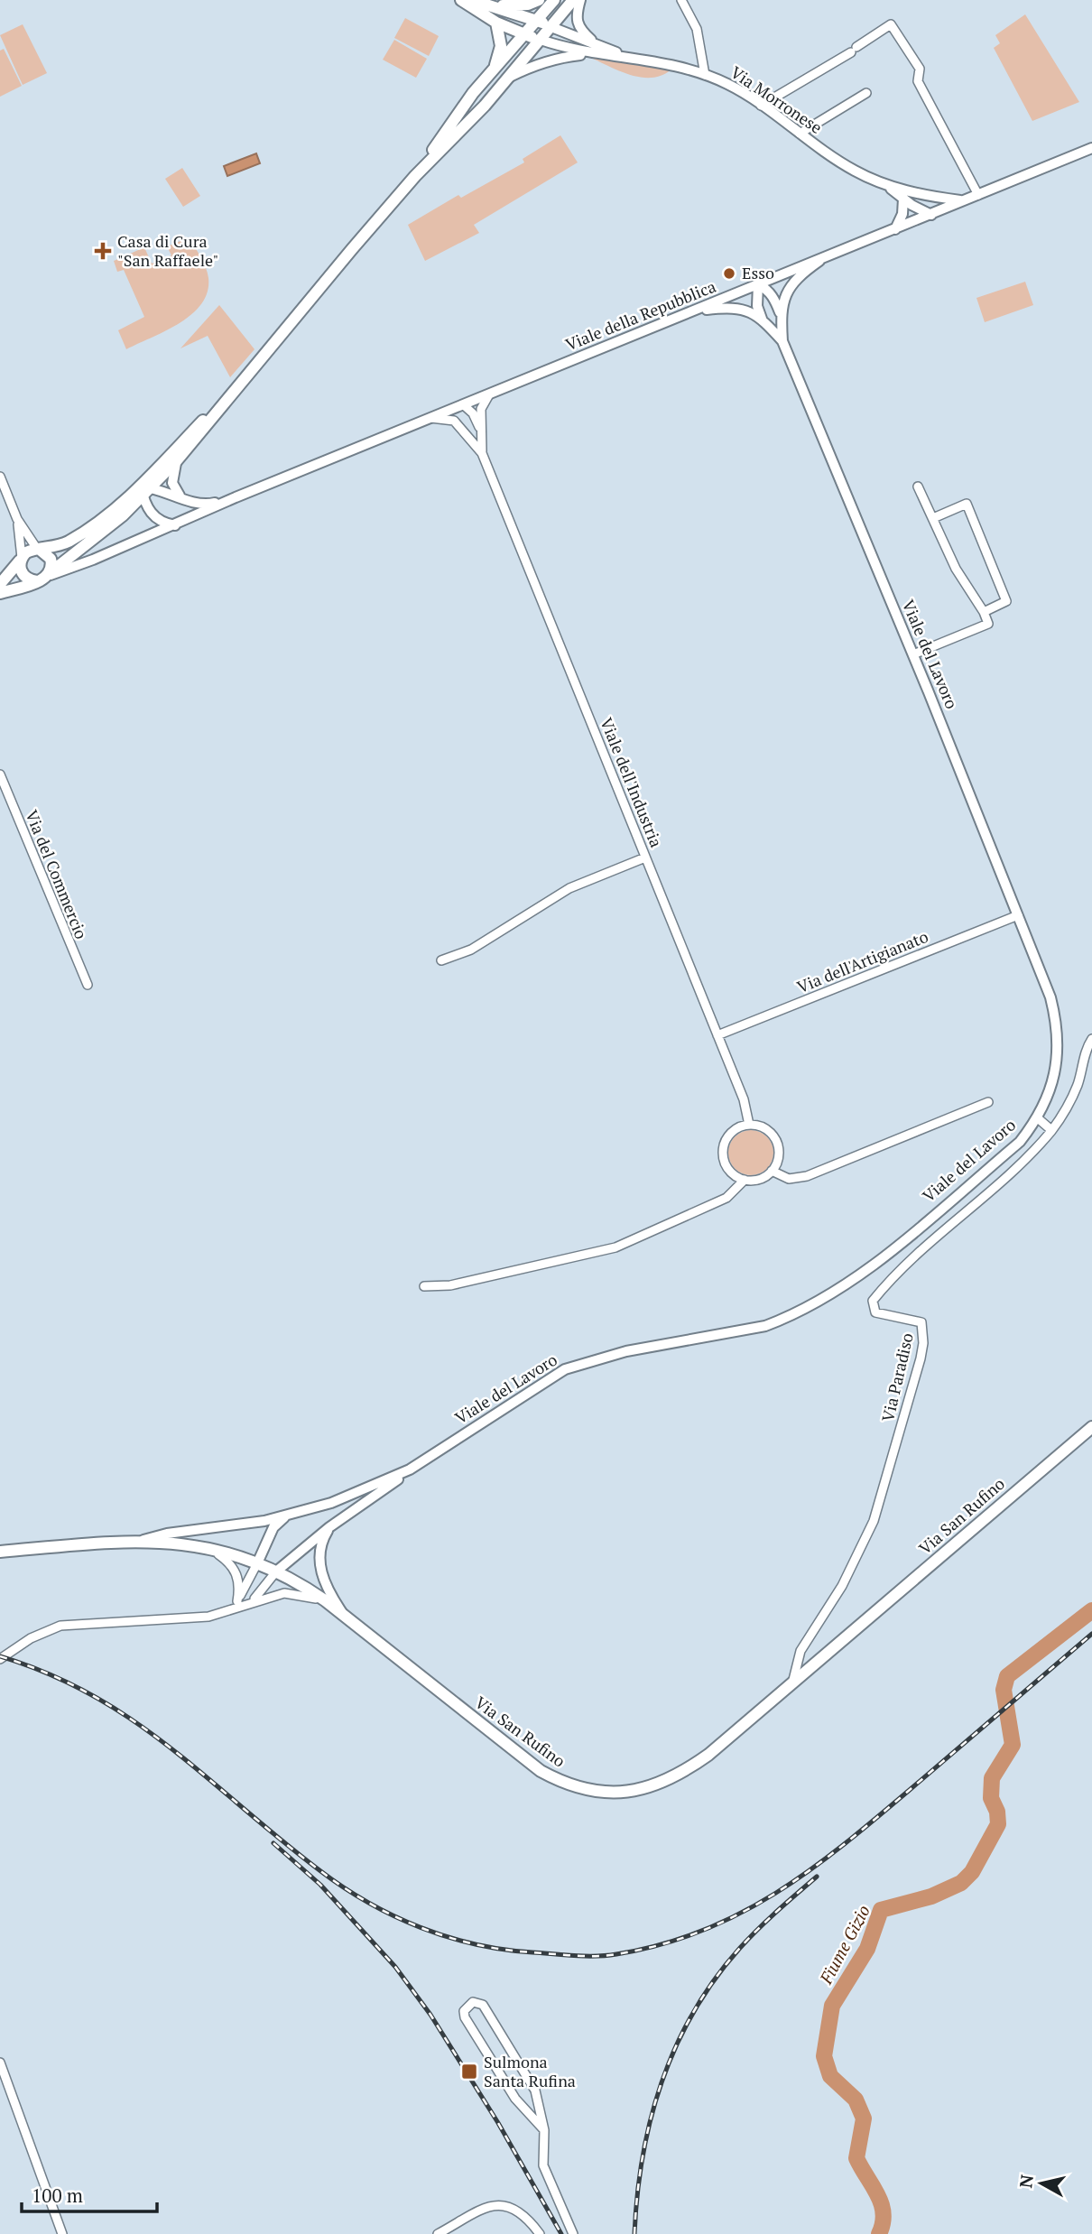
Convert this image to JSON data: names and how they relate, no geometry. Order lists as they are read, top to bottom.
{
  "streets": {
    "main road": ["Via San Rufino"],
    "street": [
      "Via Morronese",
      "Viale della Repubblica",
      "Viale del Lavoro",
      "Viale dell'Industria",
      "Via del Commercio",
      "Via dell'Artigianato",
      "Via Paradiso"
    ]
  },
  "crossings": [
    ["Via Morronese", "Viale della Repubblica"],
    ["Viale della Repubblica", "Viale dell'Industria"],
    ["Viale del Lavoro", "Via dell'Artigianato"],
    ["Viale del Lavoro", "Via San Rufino"],
    ["Viale dell'Industria", "Via dell'Artigianato"],
    ["Via Paradiso", "Via San Rufino"]
  ],
  "water": ["Fiume Gizio"],
  "places": {
    "health": ["Casa di Cura \"San Raffaele\""],
    "other": ["Esso"],
    "transit": ["Sulmona Santa Rufina"]
  },
  "scale_bar": "100 m",
  "north": "left"
}
